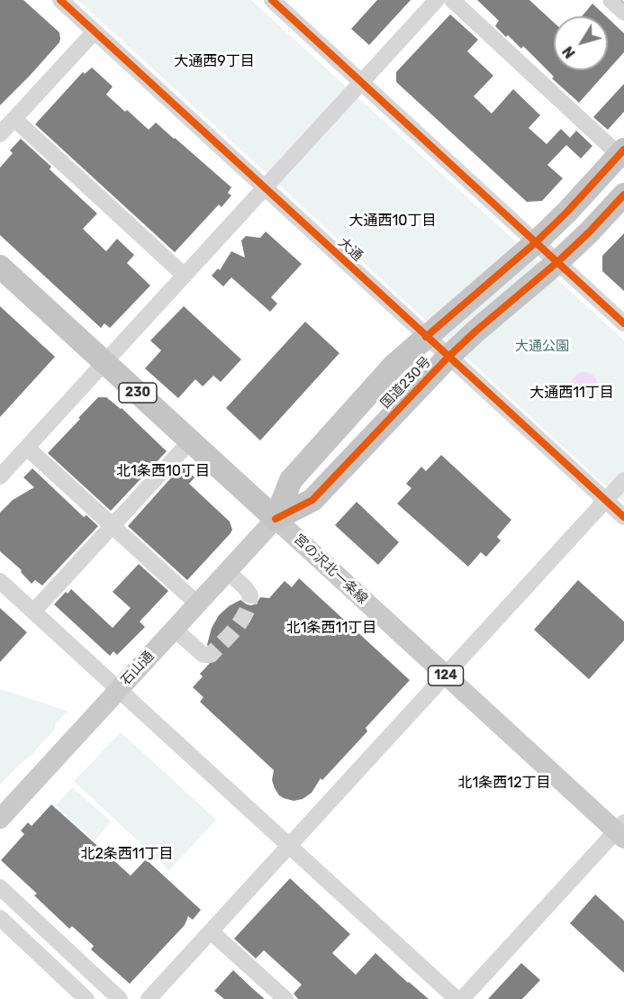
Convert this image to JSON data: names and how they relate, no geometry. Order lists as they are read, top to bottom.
{
  "streets": {
    "highway": ["国道230号", "230"],
    "main road": ["宮の沢北一条線", "石山通", "124"],
    "street": ["大通"]
  },
  "crossings": [
    ["大通", "国道230号"],
    ["国道230号", "230"],
    ["国道230号", "宮の沢北一条線"],
    ["国道230号", "石山通"],
    ["230", "宮の沢北一条線"],
    ["230", "石山通"],
    ["宮の沢北一条線", "石山通"]
  ],
  "districts": [
    "大通西9丁目",
    "大通西10丁目",
    "大通西11丁目",
    "北1条西10丁目",
    "北1条西11丁目",
    "北1条西12丁目",
    "北2条西11丁目"
  ],
  "parks": ["大通公園"],
  "north": "bottom left"
}
